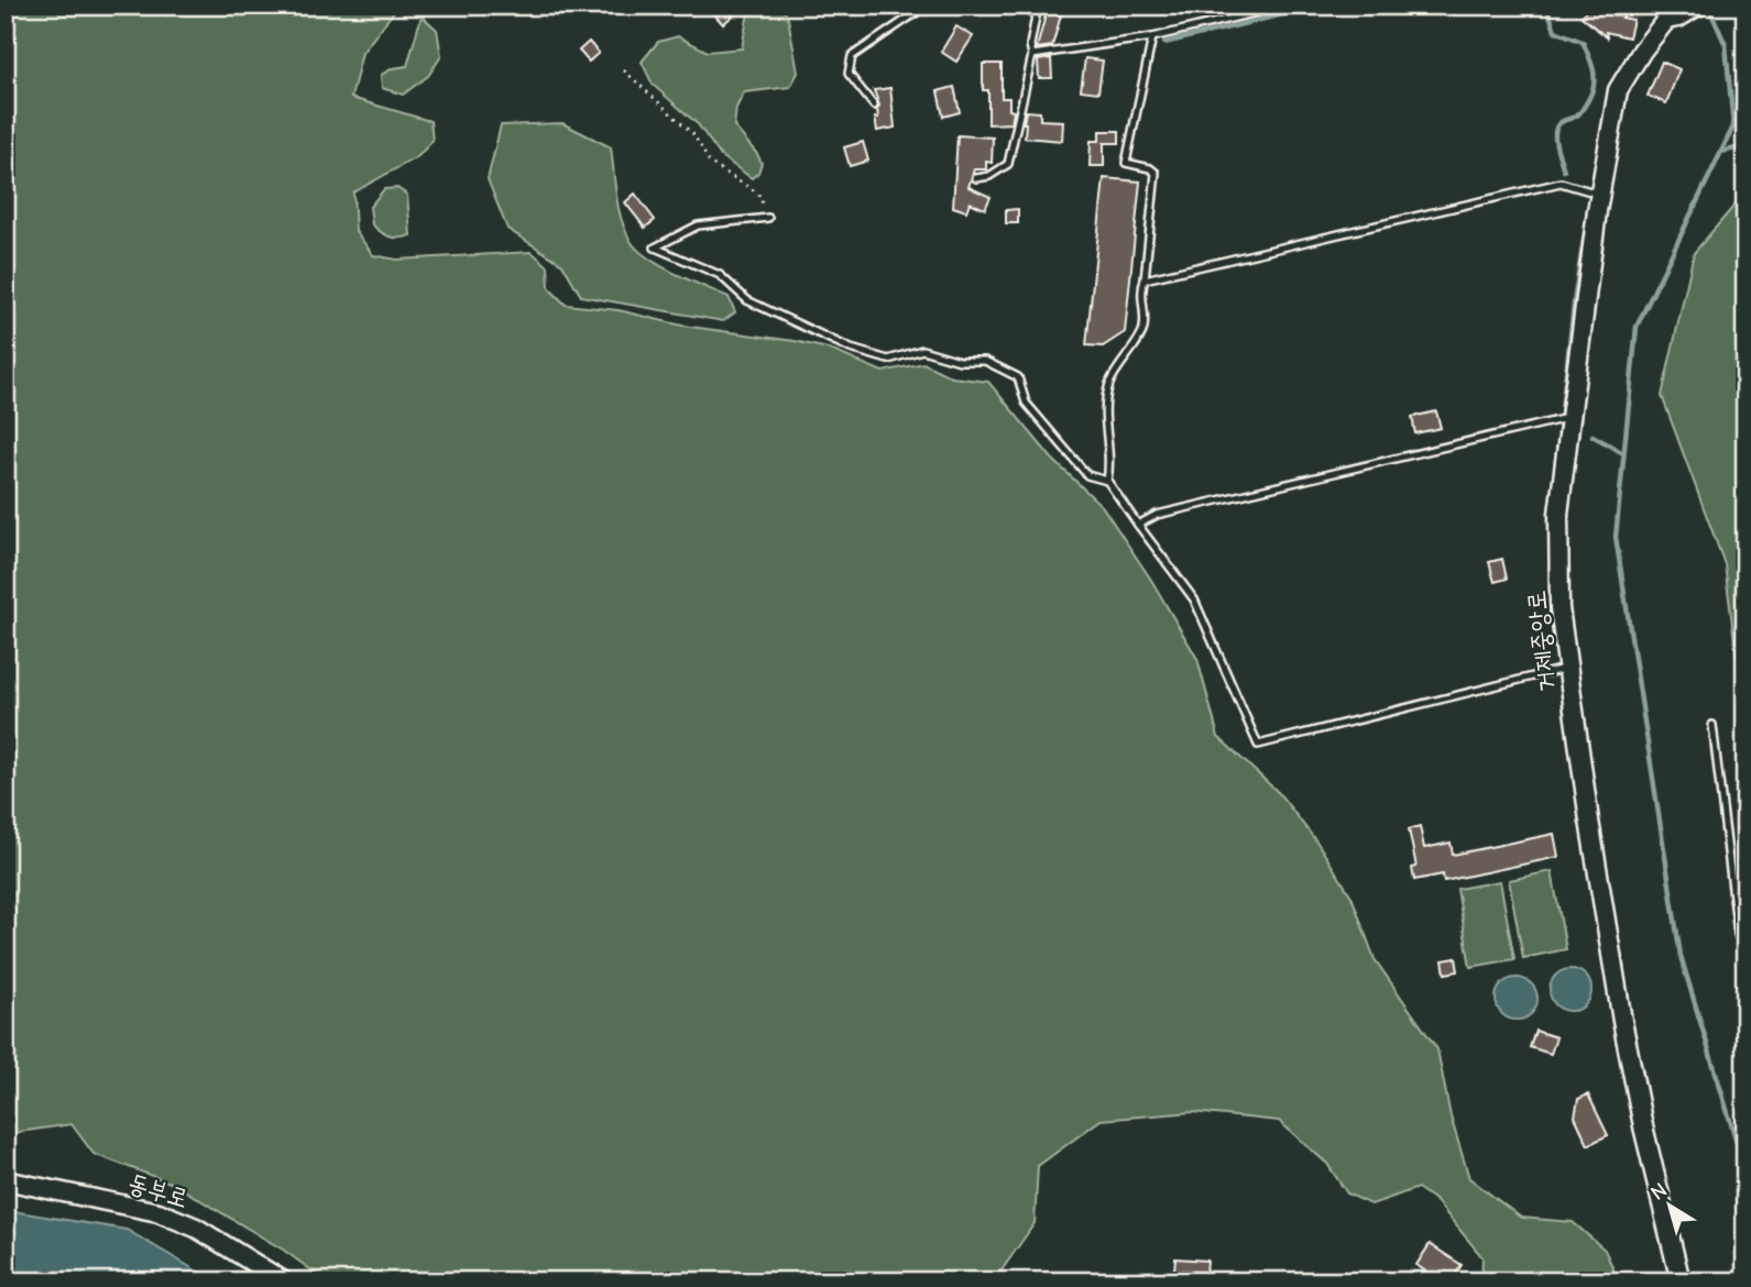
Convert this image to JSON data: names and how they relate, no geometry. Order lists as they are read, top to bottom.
{
  "streets": {
    "main road": ["거제중앙로", "동부로"]
  },
  "north": "top left"
}
